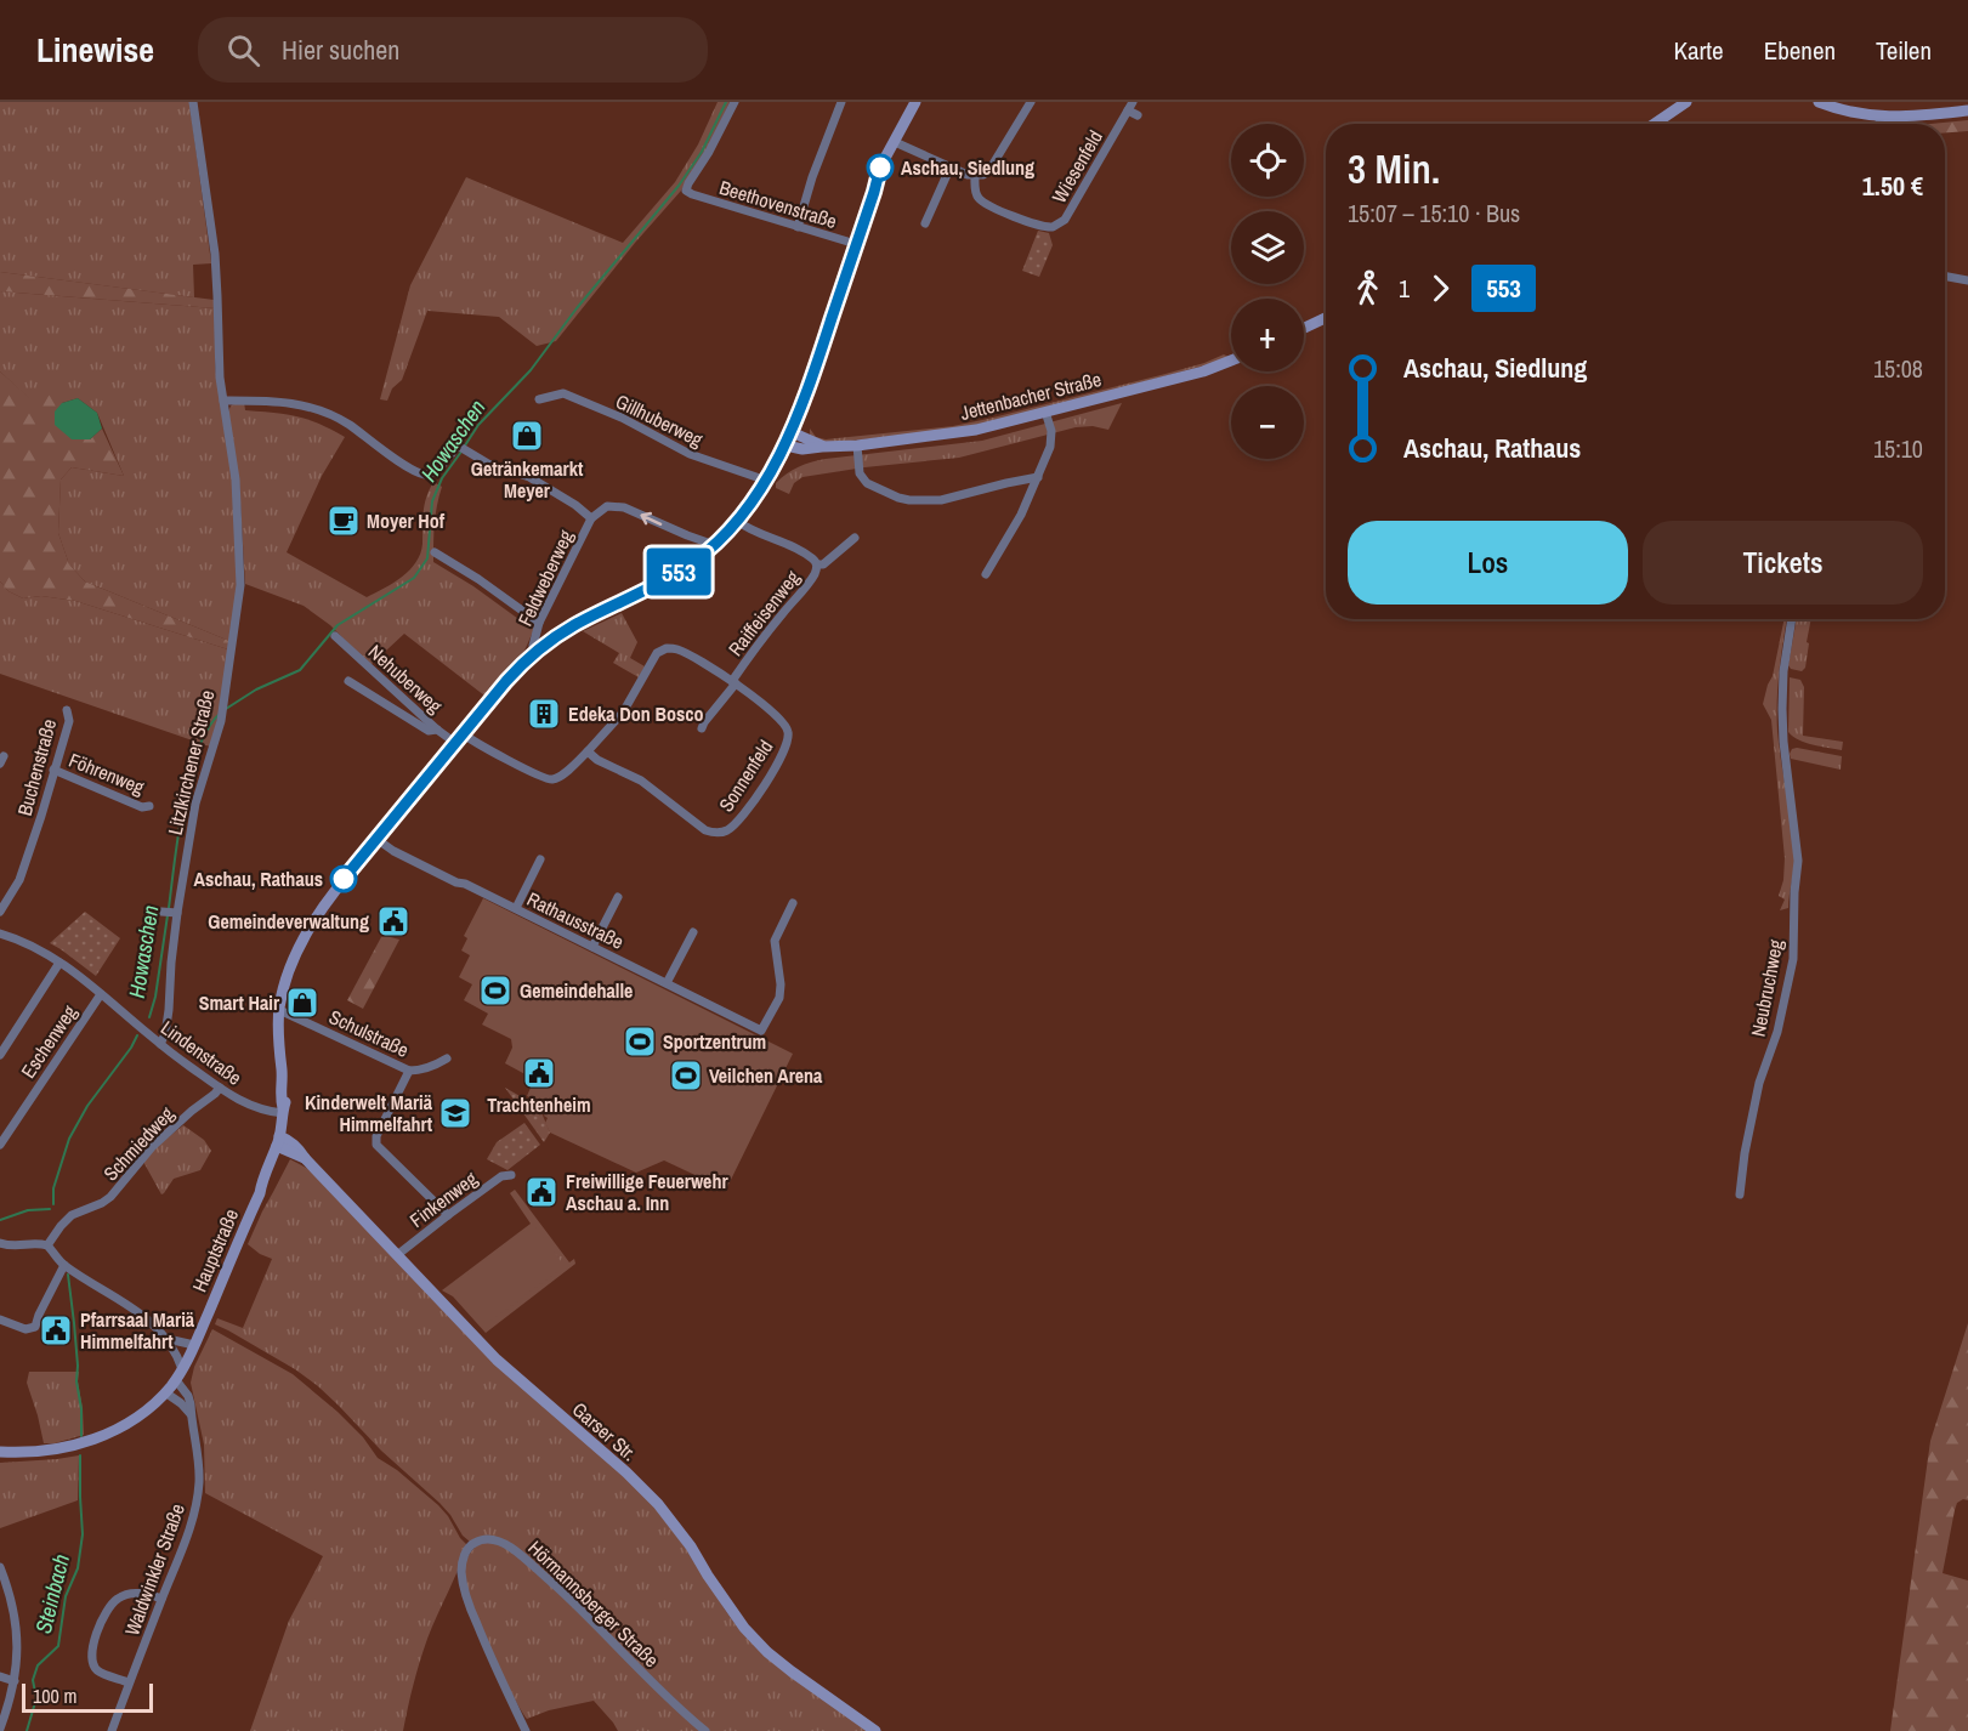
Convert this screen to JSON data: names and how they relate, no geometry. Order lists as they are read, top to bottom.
{
  "streets": {
    "main road": ["Jettenbacher Straße", "Hauptstraße", "Garser Str."],
    "street": [
      "Wiesenfeld",
      "Beethovenstraße",
      "Gillhuberweg",
      "Feldweberweg",
      "Raiffeisenweg",
      "Nehuberweg",
      "Litzlkirchener Straße",
      "Buchenstraße",
      "Föhrenweg",
      "Sonnenfeld",
      "Rathausstraße",
      "Neubruchweg",
      "Schulstraße",
      "Eschenweg",
      "Lindenstraße",
      "Schmiedweg",
      "Finkenweg",
      "Waldwinkler Straße",
      "Hörmannsberger Straße"
    ]
  },
  "crossings": [
    ["Beethovenstraße", "Hauptstraße"],
    ["Jettenbacher Straße", "Hauptstraße"],
    ["Gillhuberweg", "Hauptstraße"],
    ["Feldweberweg", "Hauptstraße"],
    ["Raiffeisenweg", "Sonnenfeld"],
    ["Raiffeisenweg", "Hauptstraße"],
    ["Nehuberweg", "Sonnenfeld"],
    ["Nehuberweg", "Hauptstraße"],
    ["Litzlkirchener Straße", "Lindenstraße"],
    ["Buchenstraße", "Föhrenweg"],
    ["Sonnenfeld", "Hauptstraße"],
    ["Rathausstraße", "Hauptstraße"],
    ["Schulstraße", "Hauptstraße"],
    ["Eschenweg", "Lindenstraße"],
    ["Lindenstraße", "Schmiedweg"],
    ["Lindenstraße", "Hauptstraße"],
    ["Finkenweg", "Garser Str."],
    ["Hauptstraße", "Garser Str."],
    ["Hauptstraße", "Waldwinkler Straße"]
  ],
  "water": ["Howaschen", "Steinbach"],
  "places": {
    "other": ["Aschau, Siedlung", "Aschau, Rathaus"],
    "shop": ["Getränkemarkt Meyer", "Smart Hair"],
    "cafe": ["Moyer Hof"],
    "building": ["Edeka Don Bosco"],
    "public building": [
      "Gemeindeverwaltung",
      "Trachtenheim",
      "Freiwillige Feuerwehr Aschau a. Inn",
      "Pfarrsaal Mariä Himmelfahrt"
    ],
    "sports": ["Gemeindehalle", "Sportzentrum", "Veilchen Arena"],
    "school or university": ["Kinderwelt Mariä Himmelfahrt"]
  },
  "lines": ["bus line 553"],
  "scale_bar": "100 m",
  "page": {
    "header": "Linewise",
    "search": "Hier suchen",
    "nav": ["Karte", "Ebenen", "Teilen"],
    "on_map": "553",
    "map_buttons": ["+", "−"],
    "heading": ["3 Min.", "15:07 – 15:10 · Bus", "1.50 €"],
    "legs": ["1", "553"],
    "list": [
      {
        "name": "Aschau, Siedlung",
        "value": "15:08"
      },
      {
        "name": "Aschau, Rathaus",
        "value": "15:10"
      }
    ],
    "buttons": ["Los", "Tickets"],
    "scale": "100 m"
  }
}
